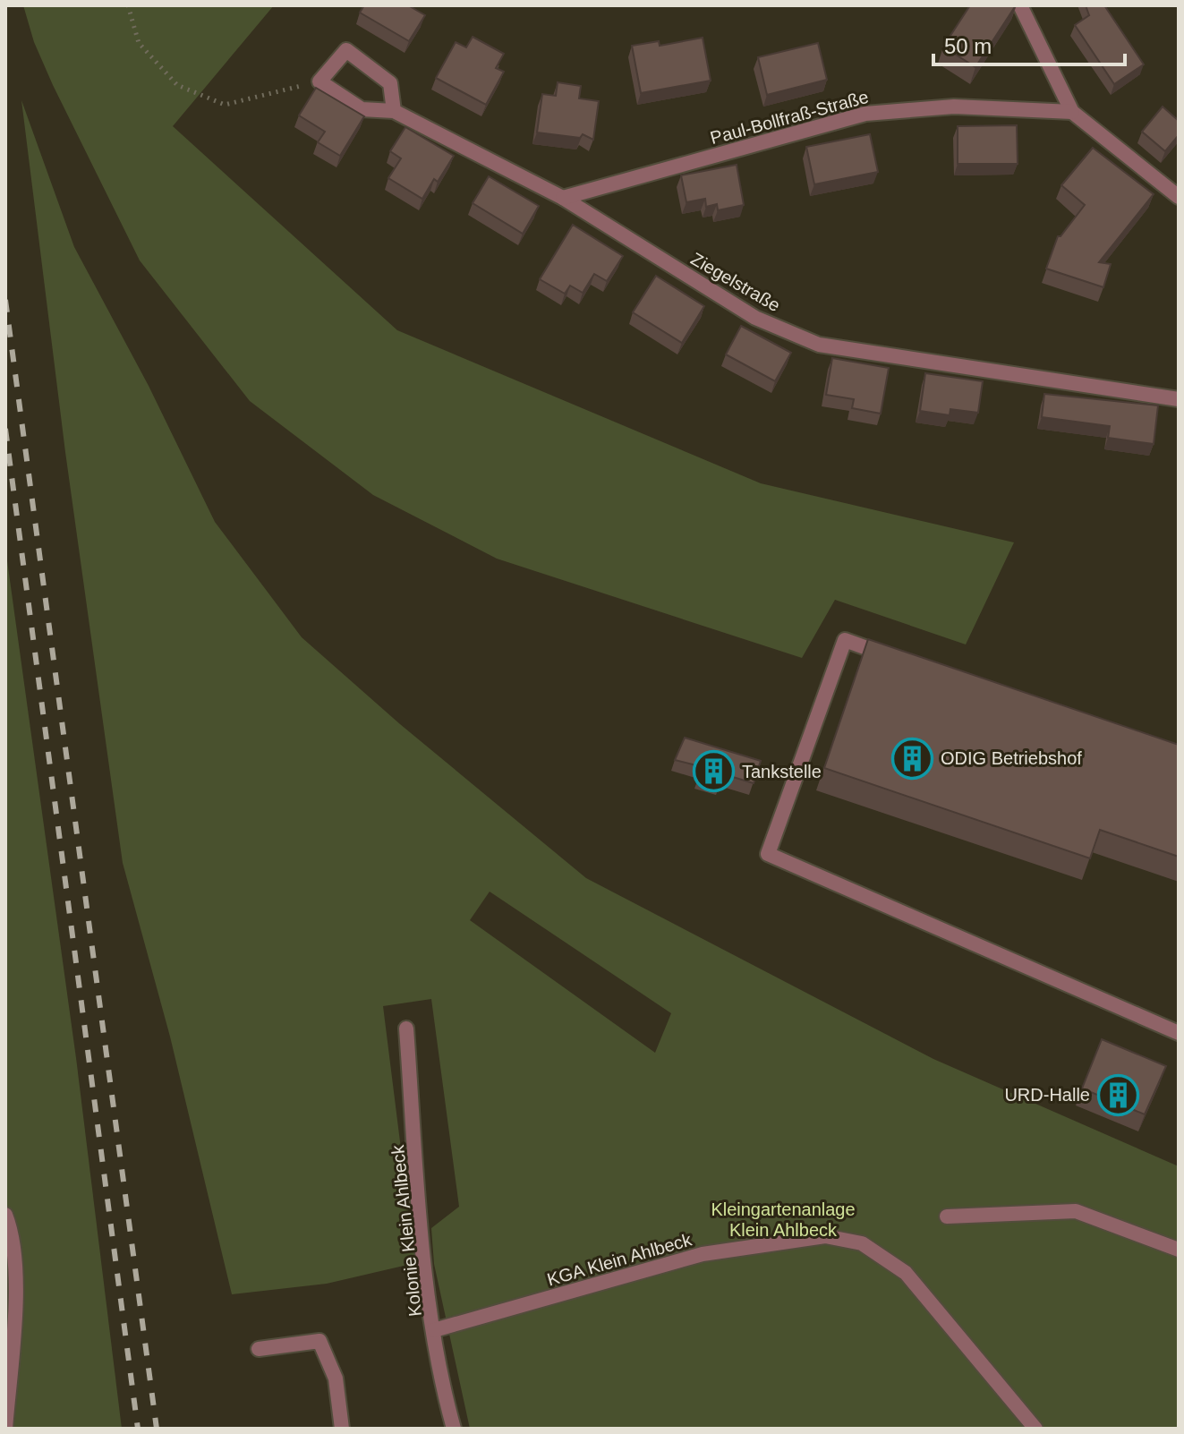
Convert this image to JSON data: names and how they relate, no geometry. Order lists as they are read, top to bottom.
{
  "streets": {
    "street": [
      "Paul-Bollfraß-Straße",
      "Ziegelstraße",
      "Kolonie Klein Ahlbeck",
      "KGA Klein Ahlbeck"
    ]
  },
  "crossings": [
    ["Paul-Bollfraß-Straße", "Ziegelstraße"],
    ["Kolonie Klein Ahlbeck", "KGA Klein Ahlbeck"]
  ],
  "parks": ["Kleingartenanlage Klein Ahlbeck"],
  "places": {
    "building": ["ODIG Betriebshof", "Tankstelle", "URD-Halle"]
  },
  "scale_bar": "50 m"
}
